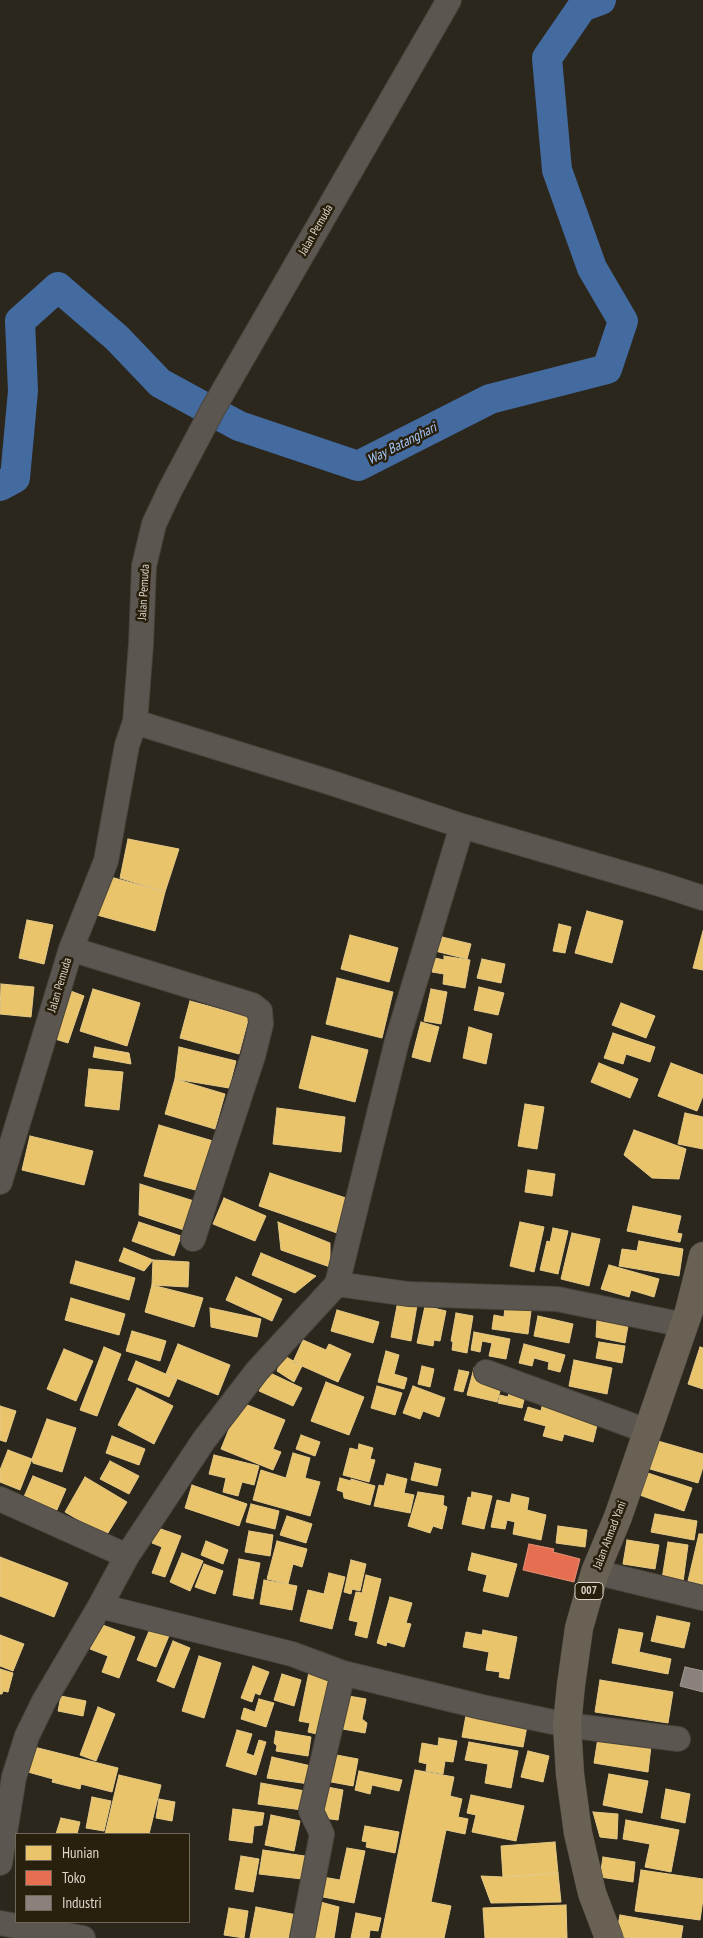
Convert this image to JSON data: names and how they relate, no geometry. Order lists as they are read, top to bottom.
{
  "streets": {
    "main road": ["Jalan Ahmad Yani", "007"],
    "street": ["Jalan Pemuda"]
  },
  "water": ["Way Batanghari"],
  "legend": ["Hunian", "Toko", "Industri"]
}
